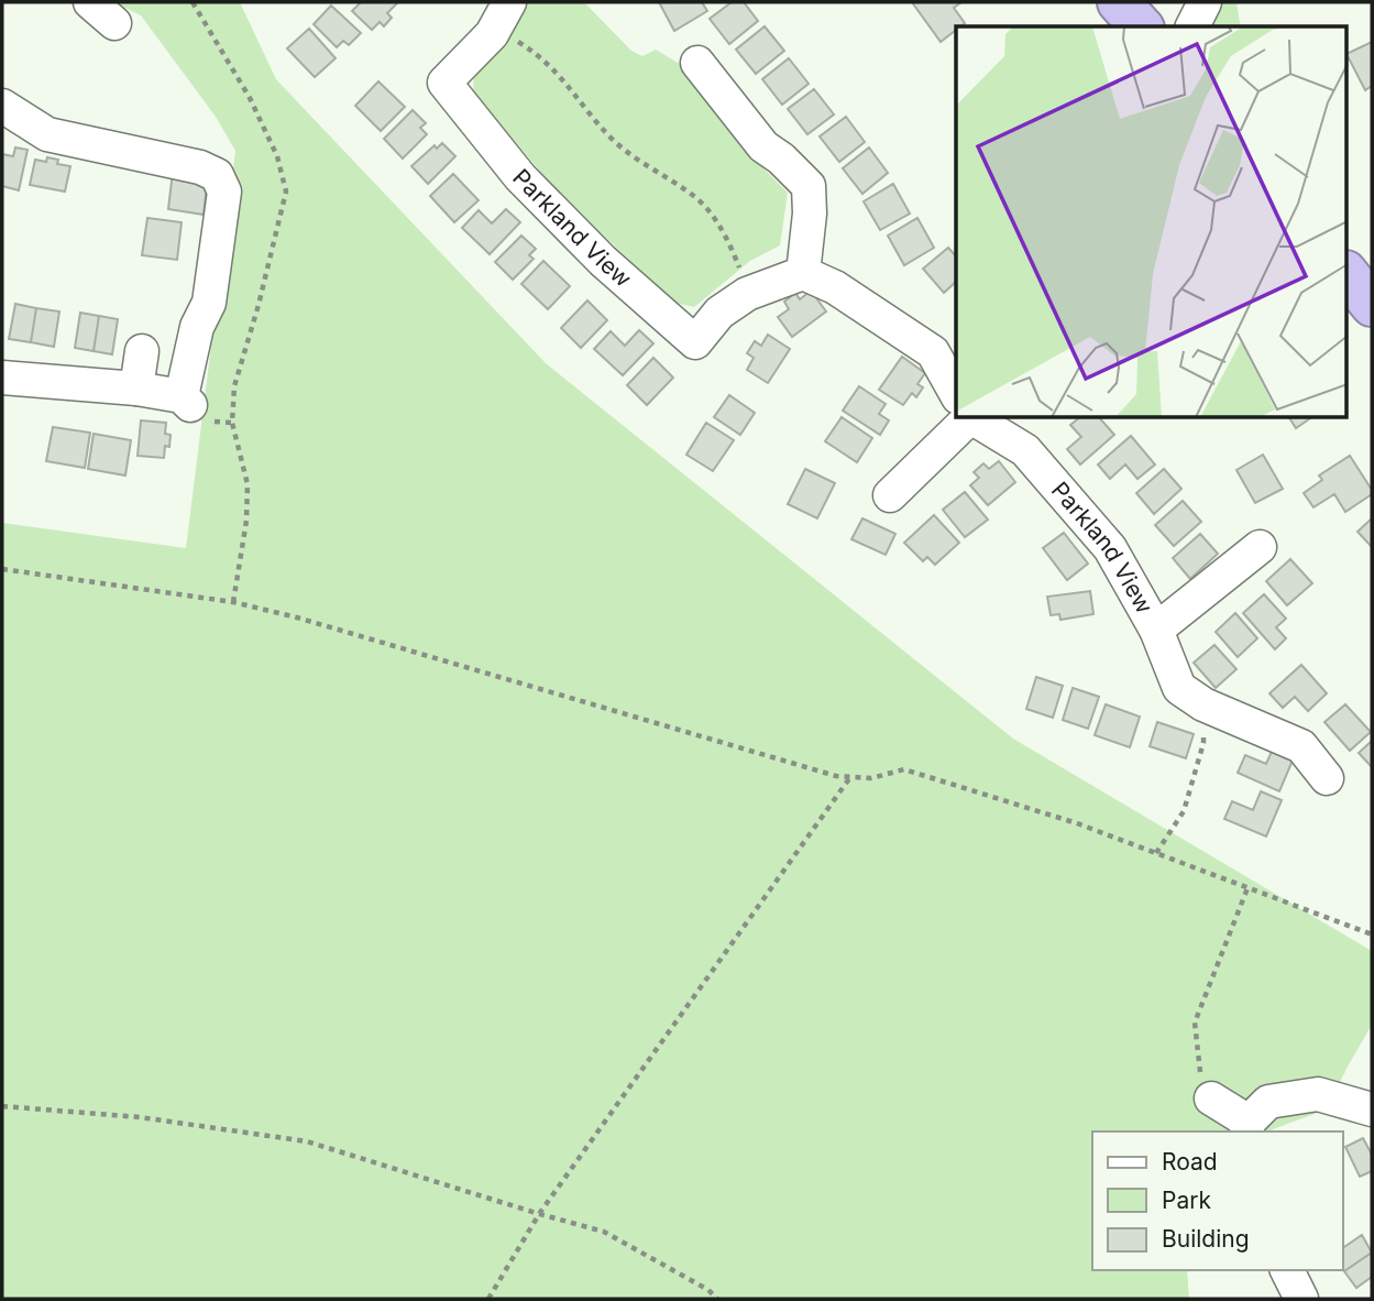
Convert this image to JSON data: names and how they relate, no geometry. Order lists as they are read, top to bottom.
{
  "streets": {
    "street": ["Parkland View"]
  },
  "legend": ["Road", "Park", "Building"]
}
